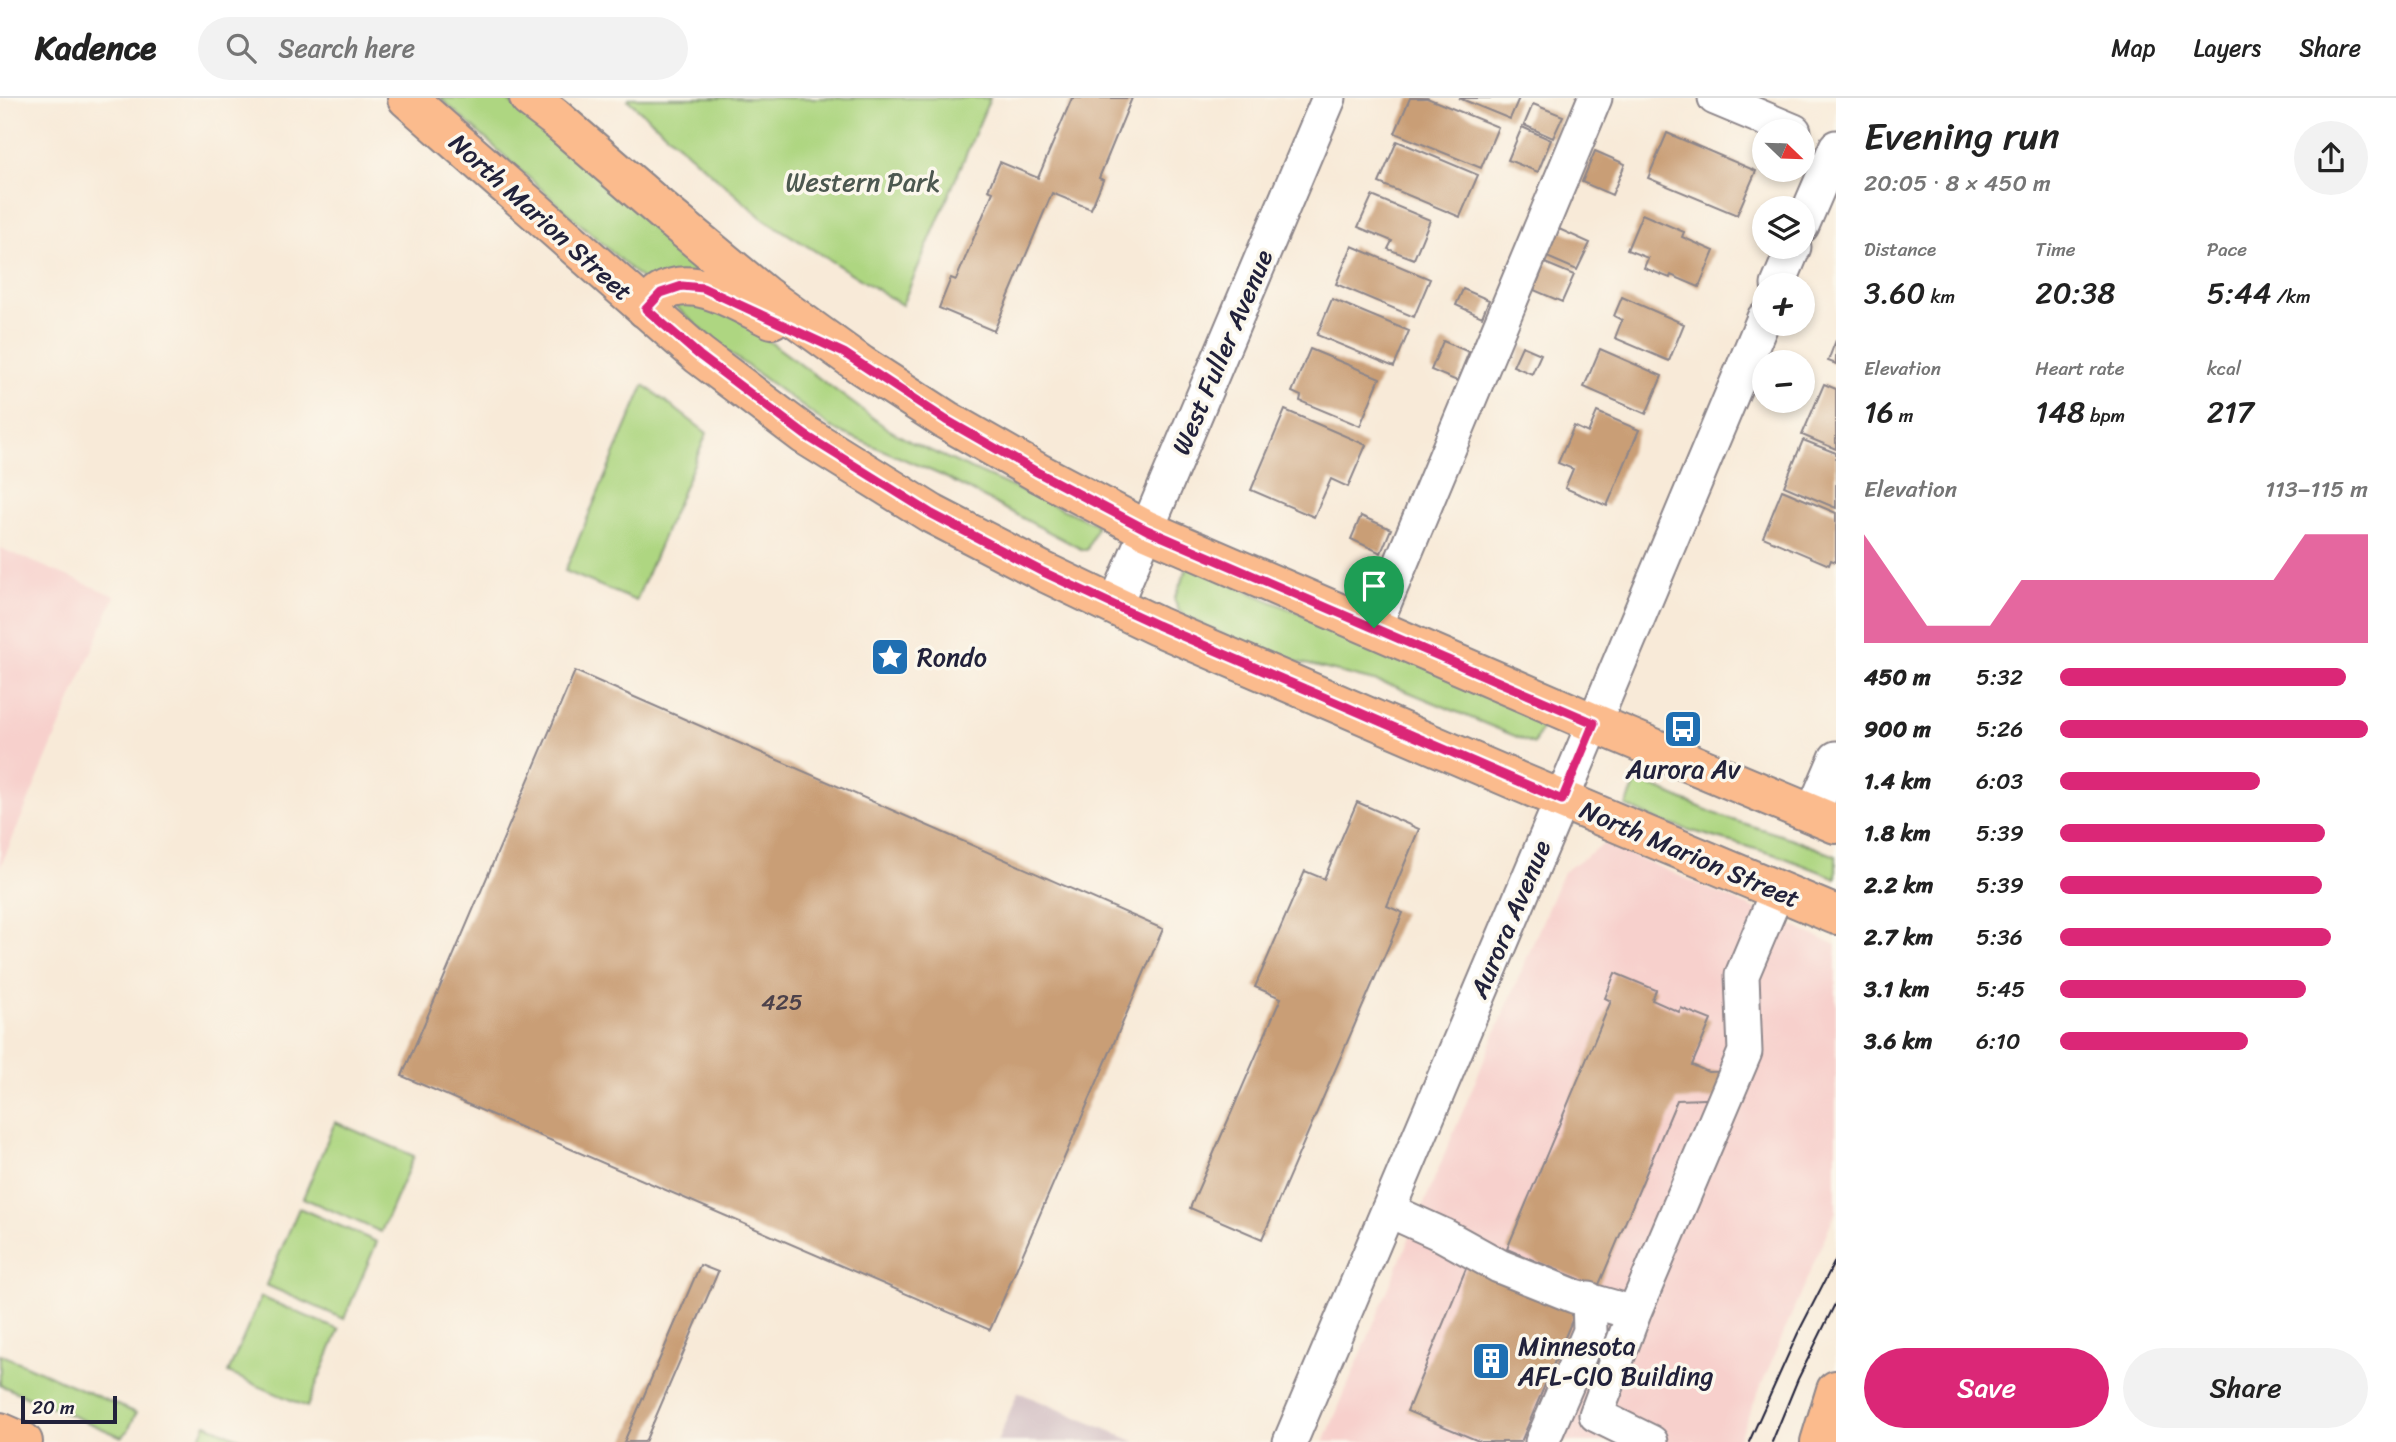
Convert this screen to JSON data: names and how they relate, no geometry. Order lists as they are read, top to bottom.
{
  "streets": {
    "main road": ["North Marion Street"],
    "street": ["West Fuller Avenue", "Aurora Avenue"]
  },
  "crossings": [
    ["North Marion Street", "West Fuller Avenue"],
    ["North Marion Street", "Aurora Avenue"]
  ],
  "parks": ["Western Park"],
  "places": {
    "place": ["Rondo"],
    "bus stop": ["Aurora Av"],
    "building": ["Minnesota AFL-CIO Building"]
  },
  "house_numbers": ["425"],
  "scale_bar": "20 m",
  "north": "bottom right",
  "page": {
    "header": "Kadence",
    "search": "Search here",
    "nav": ["Map", "Layers", "Share"],
    "heading": ["Evening run", "20:05 · 8 × 450 m"],
    "map_buttons": ["+", "−"],
    "stats": [
      ["Distance", "3.60 km"],
      ["Time", "20:38"],
      ["Pace", "5:44 /km"],
      ["Elevation", "16 m"],
      ["Heart rate", "148 bpm"],
      ["kcal", "217"]
    ],
    "chart": ["Elevation", "113–115 m"],
    "list": [
      {
        "name": "450 m",
        "note": "5:32"
      },
      {
        "name": "900 m",
        "note": "5:26"
      },
      {
        "name": "1.4 km",
        "note": "6:03"
      },
      {
        "name": "1.8 km",
        "note": "5:39"
      },
      {
        "name": "2.2 km",
        "note": "5:39"
      },
      {
        "name": "2.7 km",
        "note": "5:36"
      },
      {
        "name": "3.1 km",
        "note": "5:45"
      },
      {
        "name": "3.6 km",
        "note": "6:10"
      }
    ],
    "buttons": ["Save", "Share"],
    "scale": "20 m"
  }
}
